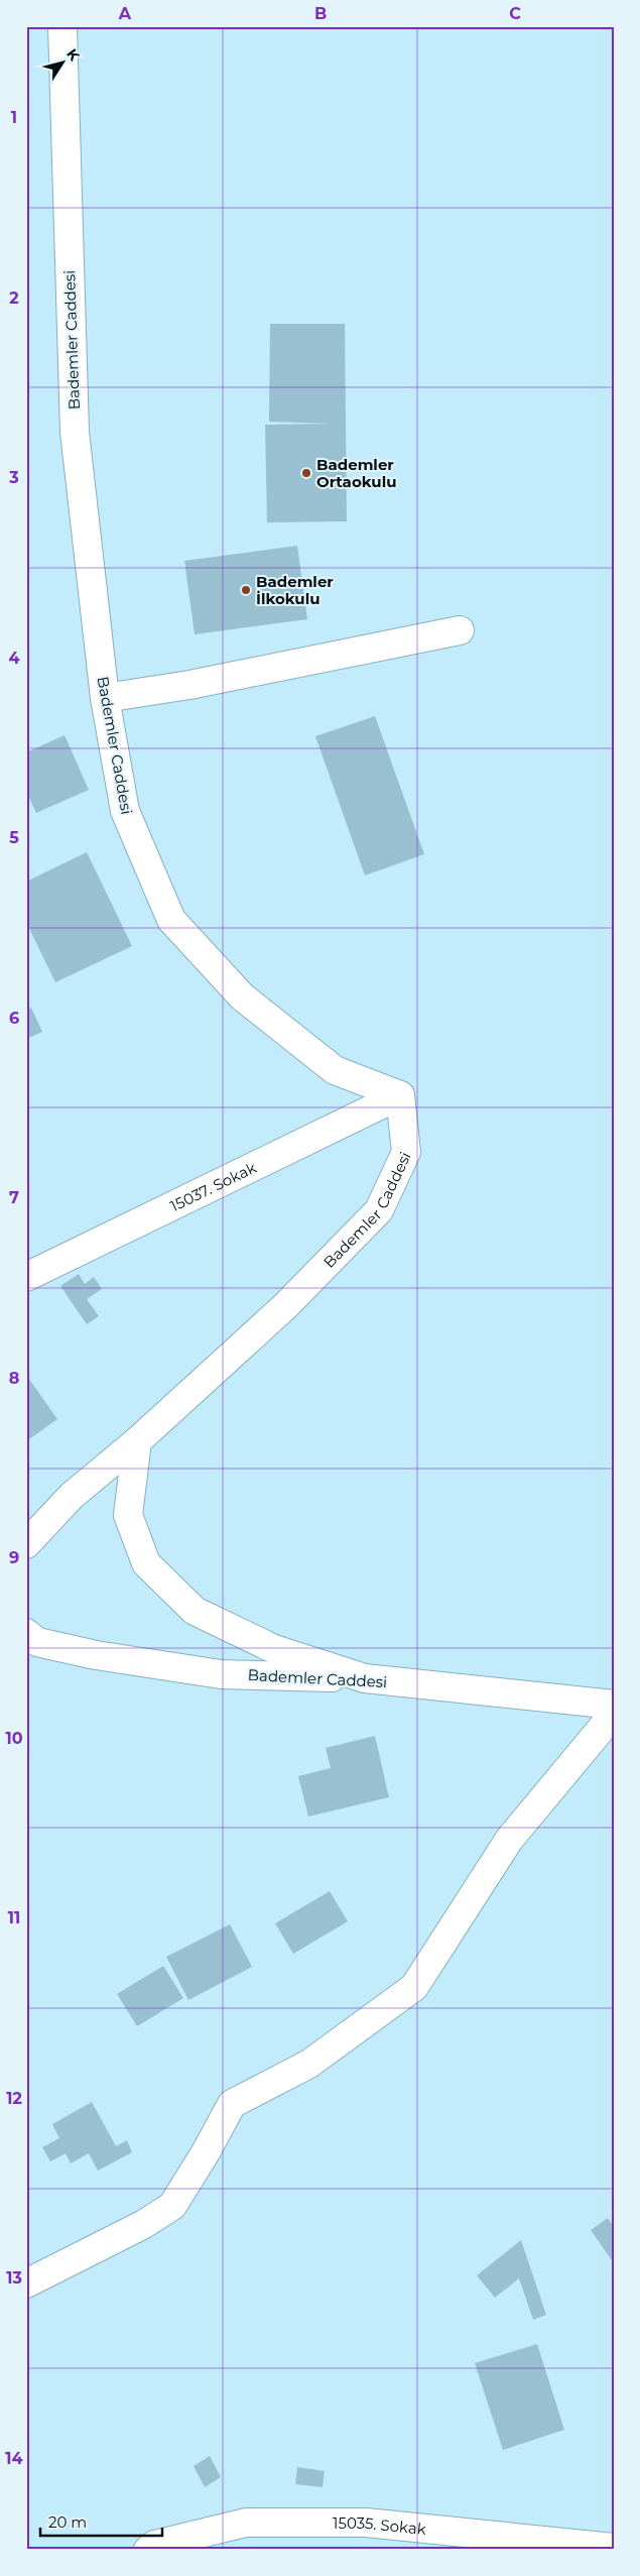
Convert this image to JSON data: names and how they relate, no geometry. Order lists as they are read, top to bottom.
{
  "streets": {
    "street": ["Bademler Caddesi", "15037. Sokak", "15035. Sokak"]
  },
  "crossings": [
    ["Bademler Caddesi", "15037. Sokak"]
  ],
  "places": ["Bademler Ortaokulu", "Bademler İlkokulu"],
  "scale_bar": "20 m",
  "north": "top right",
  "grid": {
    "columns": ["A", "B", "C"],
    "rows": [
      "1",
      "2",
      "3",
      "4",
      "5",
      "6",
      "7",
      "8",
      "9",
      "10",
      "11",
      "12",
      "13",
      "14"
    ]
  }
}
